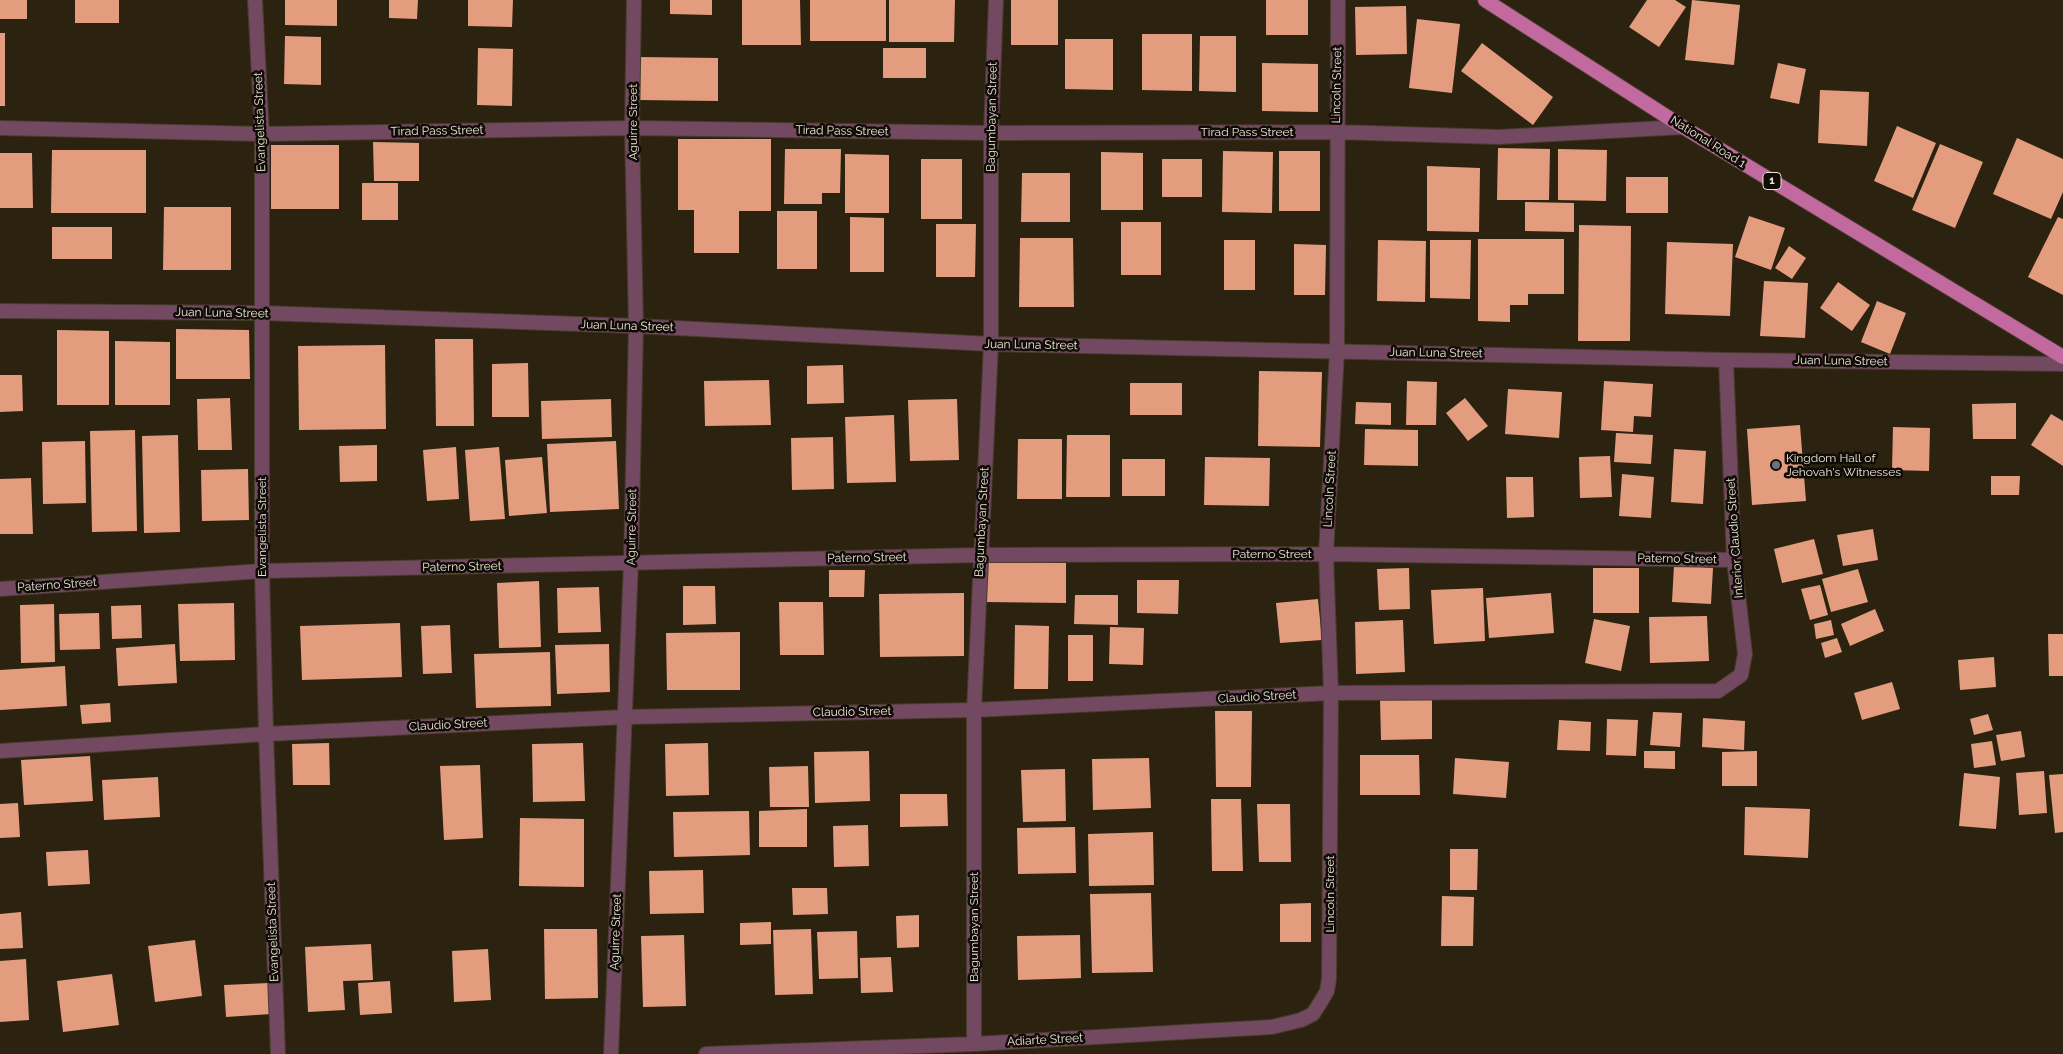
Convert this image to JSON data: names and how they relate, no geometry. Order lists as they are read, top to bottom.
{
  "streets": {
    "main road": ["National Road 1", "1"],
    "street": [
      "Lincoln Street",
      "Bagumbayan Street",
      "Evangelista Street",
      "Aguirre Street",
      "Tirad Pass Street",
      "Juan Luna Street",
      "Interior Claudio Street",
      "Paterno Street",
      "Claudio Street",
      "Adiarte Street"
    ]
  },
  "crossings": [
    ["Lincoln Street", "Tirad Pass Street"],
    ["Lincoln Street", "Juan Luna Street"],
    ["Lincoln Street", "Paterno Street"],
    ["Lincoln Street", "Claudio Street"],
    ["Lincoln Street", "Adiarte Street"],
    ["Bagumbayan Street", "Tirad Pass Street"],
    ["Bagumbayan Street", "Juan Luna Street"],
    ["Bagumbayan Street", "Paterno Street"],
    ["Bagumbayan Street", "Claudio Street"],
    ["Bagumbayan Street", "Adiarte Street"],
    ["Evangelista Street", "Tirad Pass Street"],
    ["Evangelista Street", "Juan Luna Street"],
    ["Evangelista Street", "Paterno Street"],
    ["Evangelista Street", "Claudio Street"],
    ["Aguirre Street", "Tirad Pass Street"],
    ["Aguirre Street", "Juan Luna Street"],
    ["Aguirre Street", "Paterno Street"],
    ["Aguirre Street", "Claudio Street"],
    ["Tirad Pass Street", "National Road 1"],
    ["Juan Luna Street", "Interior Claudio Street"],
    ["Interior Claudio Street", "Paterno Street"],
    ["Interior Claudio Street", "Claudio Street"]
  ],
  "places": ["Kingdom Hall of Jehovah's Witnesses"]
}
